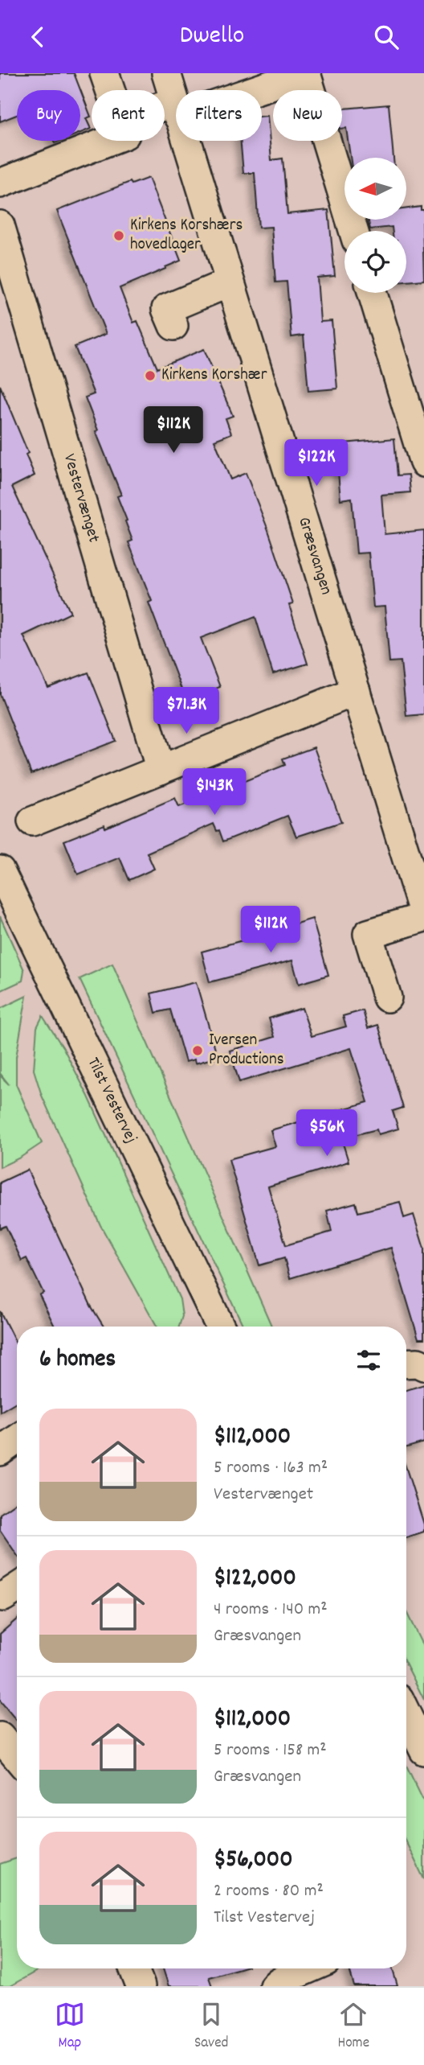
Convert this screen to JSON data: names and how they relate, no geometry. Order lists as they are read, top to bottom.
{
  "streets": {
    "street": ["Vestervænget", "Græsvangen", "Tilst Vestervej"]
  },
  "places": ["Kirkens Korshærs hovedlager", "Kirkens Korshær", "Iversen Productions"],
  "north": "left",
  "page": {
    "header": "Dwello",
    "chip": [
      "Buy",
      "Rent",
      "Filters",
      "New"
    ],
    "price": [
      "$112K",
      "$122K",
      "$71.3K",
      "$143K",
      "$112K",
      "$56K"
    ],
    "heading": "6 homes",
    "list": [
      {
        "name": "$112,000",
        "note": "5 rooms · 163 m² · Vestervænget"
      },
      {
        "name": "$122,000",
        "note": "4 rooms · 140 m² · Græsvangen"
      },
      {
        "name": "$112,000",
        "note": "5 rooms · 158 m² · Græsvangen"
      },
      {
        "name": "$56,000",
        "note": "2 rooms · 80 m² · Tilst Vestervej"
      }
    ],
    "tabs": ["Map", "Saved", "Home"]
  }
}
